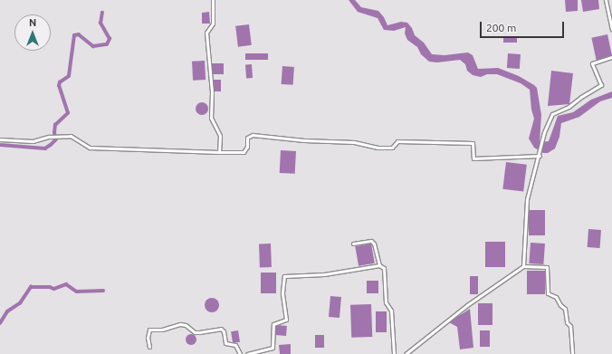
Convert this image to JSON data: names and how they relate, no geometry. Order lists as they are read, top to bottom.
{
  "scale_bar": "200 m",
  "north": "top"
}
